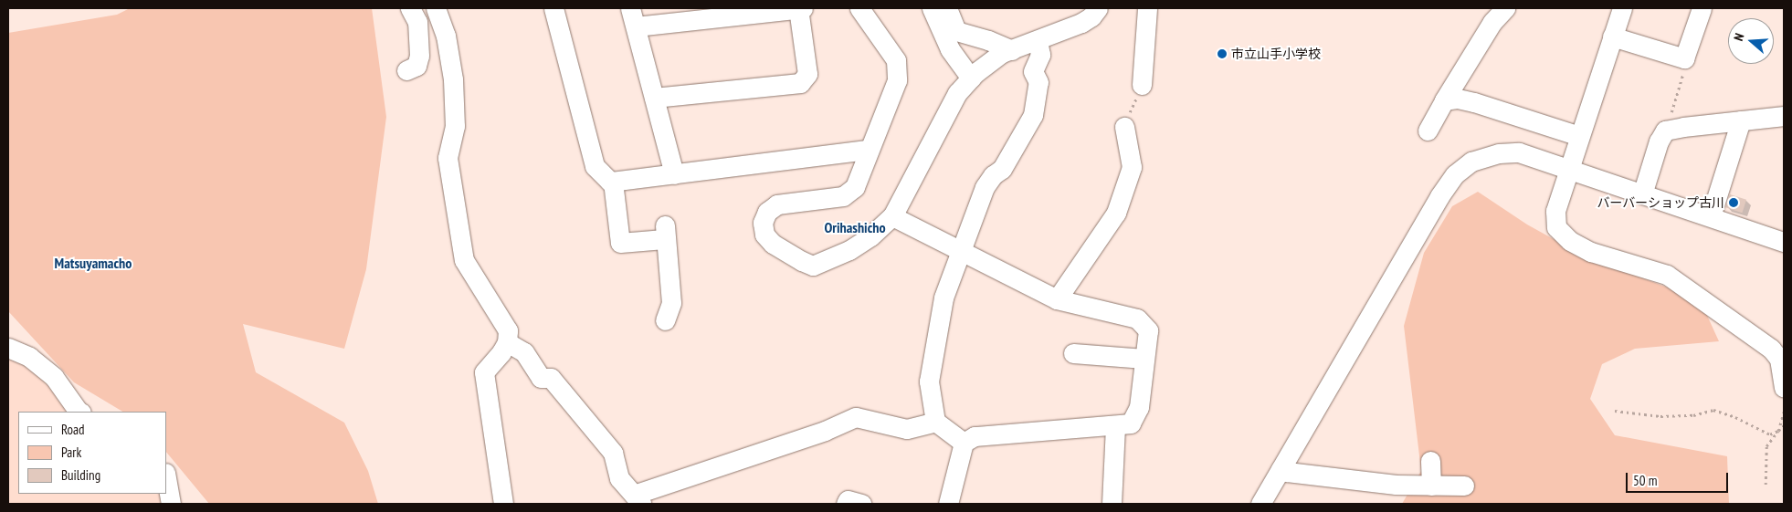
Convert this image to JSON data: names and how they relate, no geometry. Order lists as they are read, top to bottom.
{
  "districts": ["Orihashicho", "Matsuyamacho"],
  "places": ["市立山手小学校", "バーバーショップ古川"],
  "legend": ["Road", "Park", "Building"],
  "scale_bar": "50 m",
  "north": "left"
}
